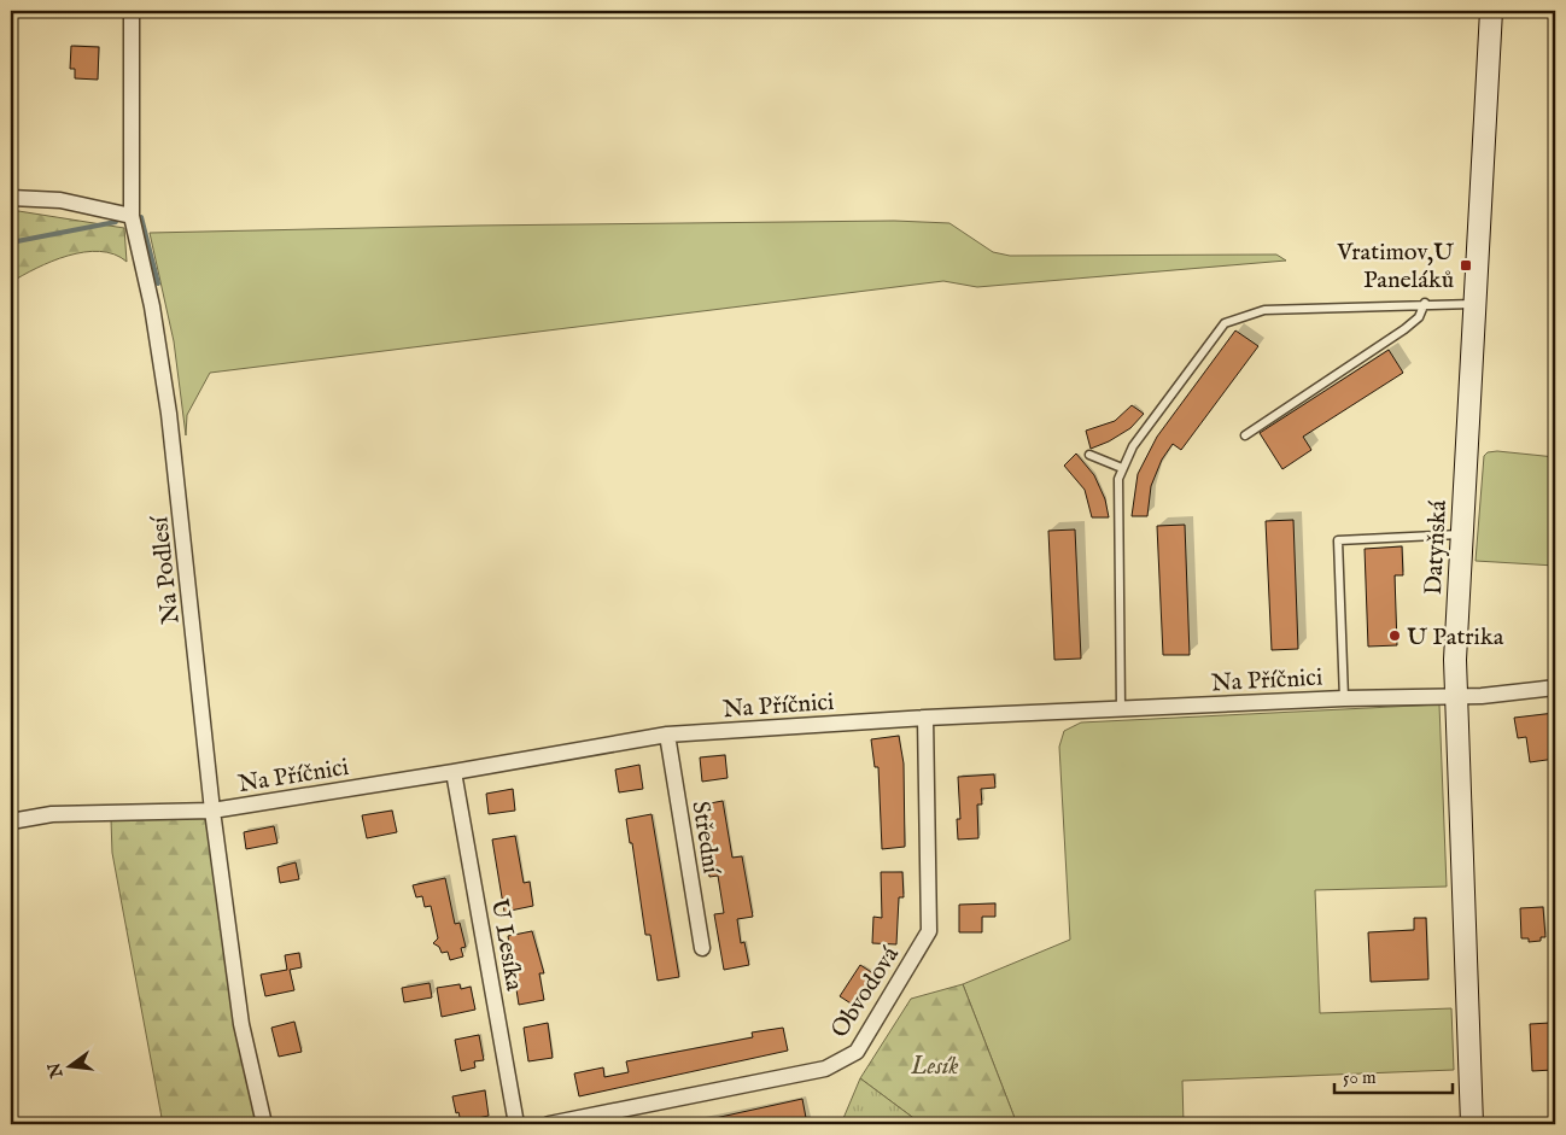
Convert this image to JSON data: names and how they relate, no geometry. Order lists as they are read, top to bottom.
{
  "streets": {
    "main road": ["Datyňská"],
    "street": [
      "Na Podlesí",
      "Na Příčnici",
      "Střední",
      "U Lesíka",
      "Obvodová"
    ]
  },
  "crossings": [
    ["Datyňská", "Na Příčnici"],
    ["Na Podlesí", "Na Příčnici"],
    ["Na Příčnici", "Střední"],
    ["Na Příčnici", "U Lesíka"],
    ["Na Příčnici", "Obvodová"]
  ],
  "parks": ["Lesík"],
  "places": {
    "transit": ["Vratimov,U Paneláků"],
    "other": ["U Patrika"]
  },
  "scale_bar": "50 m",
  "north": "left"
}
